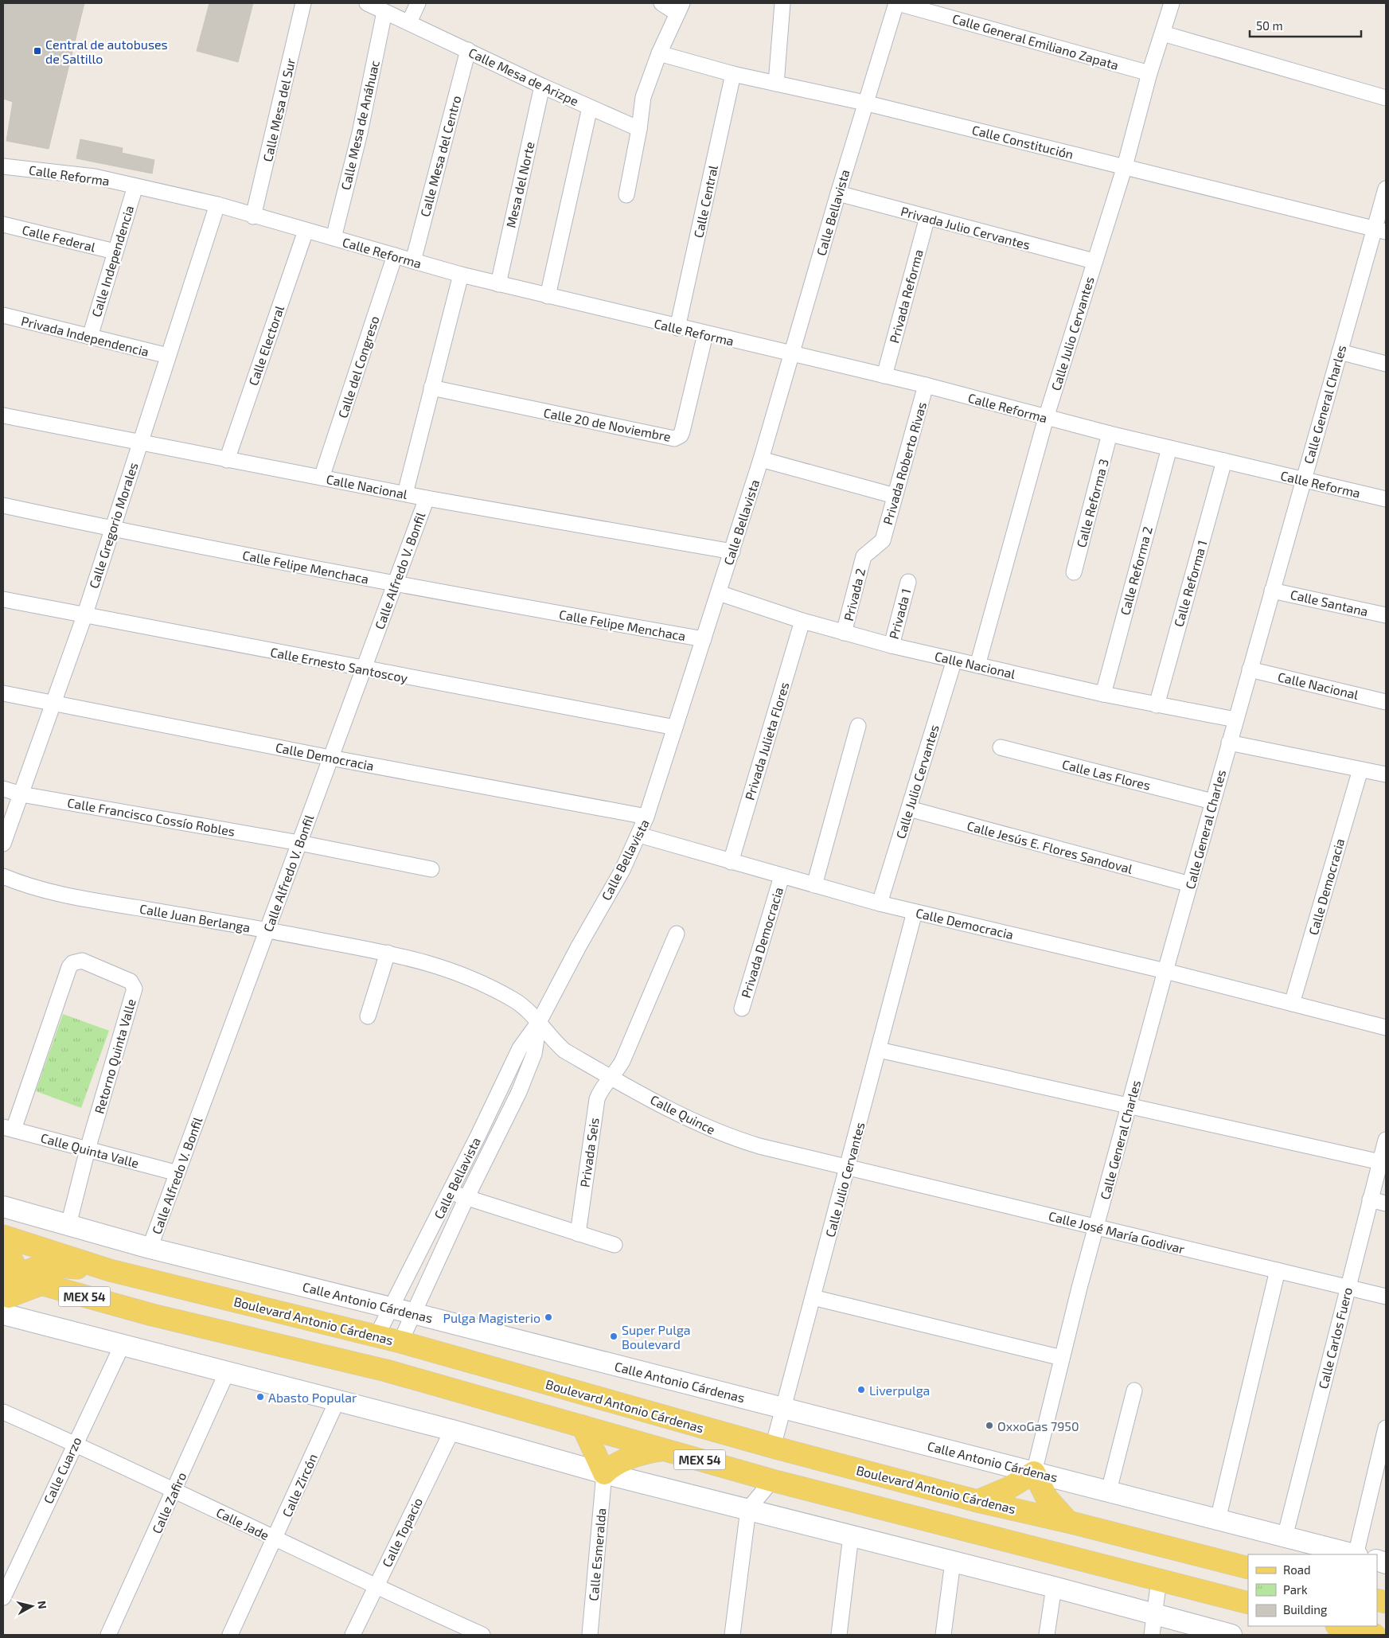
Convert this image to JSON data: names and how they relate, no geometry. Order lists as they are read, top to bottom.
{
  "streets": {
    "main road": ["MEX 54", "Boulevard Antonio Cárdenas"],
    "street": [
      "Calle General Emiliano Zapata",
      "Calle Mesa de Arizpe",
      "Calle Mesa del Sur",
      "Calle Mesa de Anáhuac",
      "Calle Constitución",
      "Calle Mesa del Centro",
      "Calle Reforma",
      "Mesa del Norte",
      "Calle Central",
      "Calle Bellavista",
      "Privada Julio Cervantes",
      "Calle Federal",
      "Calle Independencia",
      "Privada Reforma",
      "Calle Julio Cervantes",
      "Privada Independencia",
      "Calle Electoral",
      "Calle del Congreso",
      "Calle General Charles",
      "Calle 20 de Noviembre",
      "Privada Roberto Rivas",
      "Calle Nacional",
      "Calle Reforma 3",
      "Calle Gregorio Morales",
      "Calle Felipe Menchaca",
      "Calle Alfredo V. Bonfil",
      "Calle Reforma 2",
      "Calle Reforma 1",
      "Privada 2",
      "Calle Santana",
      "Privada 1",
      "Calle Ernesto Santoscoy",
      "Privada Julieta Flores",
      "Calle Democracia",
      "Calle Las Flores",
      "Calle Francisco Cossío Robles",
      "Calle Jesús E. Flores Sandoval",
      "Calle Juan Berlanga",
      "Privada Democracia",
      "Retorno Quinta Valle",
      "Calle Quince",
      "Calle Quinta Valle",
      "Privada Seis",
      "Calle José María Godivar",
      "Calle Antonio Cárdenas",
      "Calle Carlos Fuero",
      "Calle Cuarzo",
      "Calle Zircón",
      "Calle Zafiro",
      "Calle Jade",
      "Calle Topacio",
      "Calle Esmeralda"
    ]
  },
  "crossings": [
    ["Calle General Emiliano Zapata", "Calle Bellavista"],
    ["Calle General Emiliano Zapata", "Calle Julio Cervantes"],
    ["Calle Mesa de Arizpe", "Calle Mesa de Anáhuac"],
    ["Calle Mesa de Arizpe", "Calle Mesa del Centro"],
    ["Calle Mesa de Arizpe", "Mesa del Norte"],
    ["Calle Mesa del Sur", "Calle Reforma"],
    ["Calle Mesa de Anáhuac", "Calle Reforma"],
    ["Calle Constitución", "Calle Central"],
    ["Calle Constitución", "Calle Bellavista"],
    ["Calle Constitución", "Calle Julio Cervantes"],
    ["Calle Constitución", "Calle General Charles"],
    ["Calle Mesa del Centro", "Calle Reforma"],
    ["Calle Reforma", "Mesa del Norte"],
    ["Calle Reforma", "Calle Central"],
    ["Calle Reforma", "Calle Bellavista"],
    ["Calle Reforma", "Calle Independencia"],
    ["Calle Reforma", "Privada Reforma"],
    ["Calle Reforma", "Calle Julio Cervantes"],
    ["Calle Reforma", "Calle Electoral"],
    ["Calle Reforma", "Calle del Congreso"],
    ["Calle Reforma", "Calle General Charles"],
    ["Calle Reforma", "Calle 20 de Noviembre"],
    ["Calle Reforma", "Privada Roberto Rivas"],
    ["Calle Reforma", "Calle Reforma 3"],
    ["Calle Reforma", "Calle Gregorio Morales"],
    ["Calle Reforma", "Calle Alfredo V. Bonfil"],
    ["Calle Reforma", "Calle Reforma 2"],
    ["Calle Reforma", "Calle Reforma 1"],
    ["Calle Bellavista", "Privada Julio Cervantes"],
    ["Calle Bellavista", "Calle Nacional"],
    ["Calle Bellavista", "Calle Felipe Menchaca"],
    ["Calle Bellavista", "Calle Ernesto Santoscoy"],
    ["Calle Bellavista", "Calle Democracia"],
    ["Calle Bellavista", "Calle Juan Berlanga"],
    ["Calle Bellavista", "Calle Quince"],
    ["Calle Bellavista", "Calle Antonio Cárdenas"],
    ["Calle Bellavista", "Boulevard Antonio Cárdenas"],
    ["Privada Julio Cervantes", "Privada Reforma"],
    ["Privada Julio Cervantes", "Calle Julio Cervantes"],
    ["Calle Federal", "Calle Independencia"],
    ["Calle Independencia", "Privada Independencia"],
    ["Calle Julio Cervantes", "Calle Nacional"],
    ["Calle Julio Cervantes", "Calle Democracia"],
    ["Calle Julio Cervantes", "Calle Jesús E. Flores Sandoval"],
    ["Calle Julio Cervantes", "Calle Quince"],
    ["Calle Julio Cervantes", "Calle José María Godivar"],
    ["Calle Julio Cervantes", "Calle Antonio Cárdenas"],
    ["Calle Julio Cervantes", "Boulevard Antonio Cárdenas"],
    ["Privada Independencia", "Calle Gregorio Morales"],
    ["Calle Electoral", "Calle Nacional"],
    ["Calle del Congreso", "Calle Nacional"],
    ["Calle General Charles", "Calle Nacional"],
    ["Calle General Charles", "Calle Santana"],
    ["Calle General Charles", "Calle Democracia"],
    ["Calle General Charles", "Calle Las Flores"],
    ["Calle General Charles", "Calle Jesús E. Flores Sandoval"],
    ["Calle General Charles", "Calle José María Godivar"],
    ["Calle General Charles", "Calle Antonio Cárdenas"],
    ["Calle 20 de Noviembre", "Calle Alfredo V. Bonfil"],
    ["Privada Roberto Rivas", "Privada 2"],
    ["Calle Nacional", "Calle Gregorio Morales"],
    ["Calle Nacional", "Calle Alfredo V. Bonfil"],
    ["Calle Nacional", "Calle Reforma 2"],
    ["Calle Nacional", "Calle Reforma 1"],
    ["Calle Nacional", "Privada 2"],
    ["Calle Nacional", "Privada 1"],
    ["Calle Nacional", "Privada Julieta Flores"],
    ["Calle Gregorio Morales", "Calle Felipe Menchaca"],
    ["Calle Gregorio Morales", "Calle Ernesto Santoscoy"],
    ["Calle Gregorio Morales", "Calle Democracia"],
    ["Calle Gregorio Morales", "Calle Francisco Cossío Robles"],
    ["Calle Felipe Menchaca", "Calle Alfredo V. Bonfil"],
    ["Calle Alfredo V. Bonfil", "Calle Ernesto Santoscoy"],
    ["Calle Alfredo V. Bonfil", "Calle Democracia"],
    ["Calle Alfredo V. Bonfil", "Calle Francisco Cossío Robles"],
    ["Calle Alfredo V. Bonfil", "Calle Juan Berlanga"],
    ["Calle Alfredo V. Bonfil", "Calle Quinta Valle"],
    ["Calle Alfredo V. Bonfil", "Calle Antonio Cárdenas"],
    ["Privada Julieta Flores", "Calle Democracia"],
    ["Calle Democracia", "Privada Democracia"],
    ["Calle Juan Berlanga", "Calle Quince"],
    ["Retorno Quinta Valle", "Calle Quinta Valle"],
    ["Retorno Quinta Valle", "Calle Antonio Cárdenas"],
    ["Calle Quince", "Privada Seis"],
    ["Calle Quince", "Calle José María Godivar"],
    ["Calle José María Godivar", "Calle Carlos Fuero"],
    ["Calle Antonio Cárdenas", "Calle Carlos Fuero"],
    ["Calle Cuarzo", "Calle Jade"],
    ["Calle Zircón", "Calle Jade"],
    ["Calle Zafiro", "Calle Jade"],
    ["Calle Jade", "Calle Topacio"]
  ],
  "places": {
    "transit": ["Central de autobuses de Saltillo"],
    "other": [
      "Pulga Magisterio",
      "Super Pulga Boulevard",
      "Liverpulga",
      "Abasto Popular",
      "OxxoGas 7950"
    ]
  },
  "legend": ["Road", "Park", "Building"],
  "scale_bar": "50 m",
  "north": "right"
}
